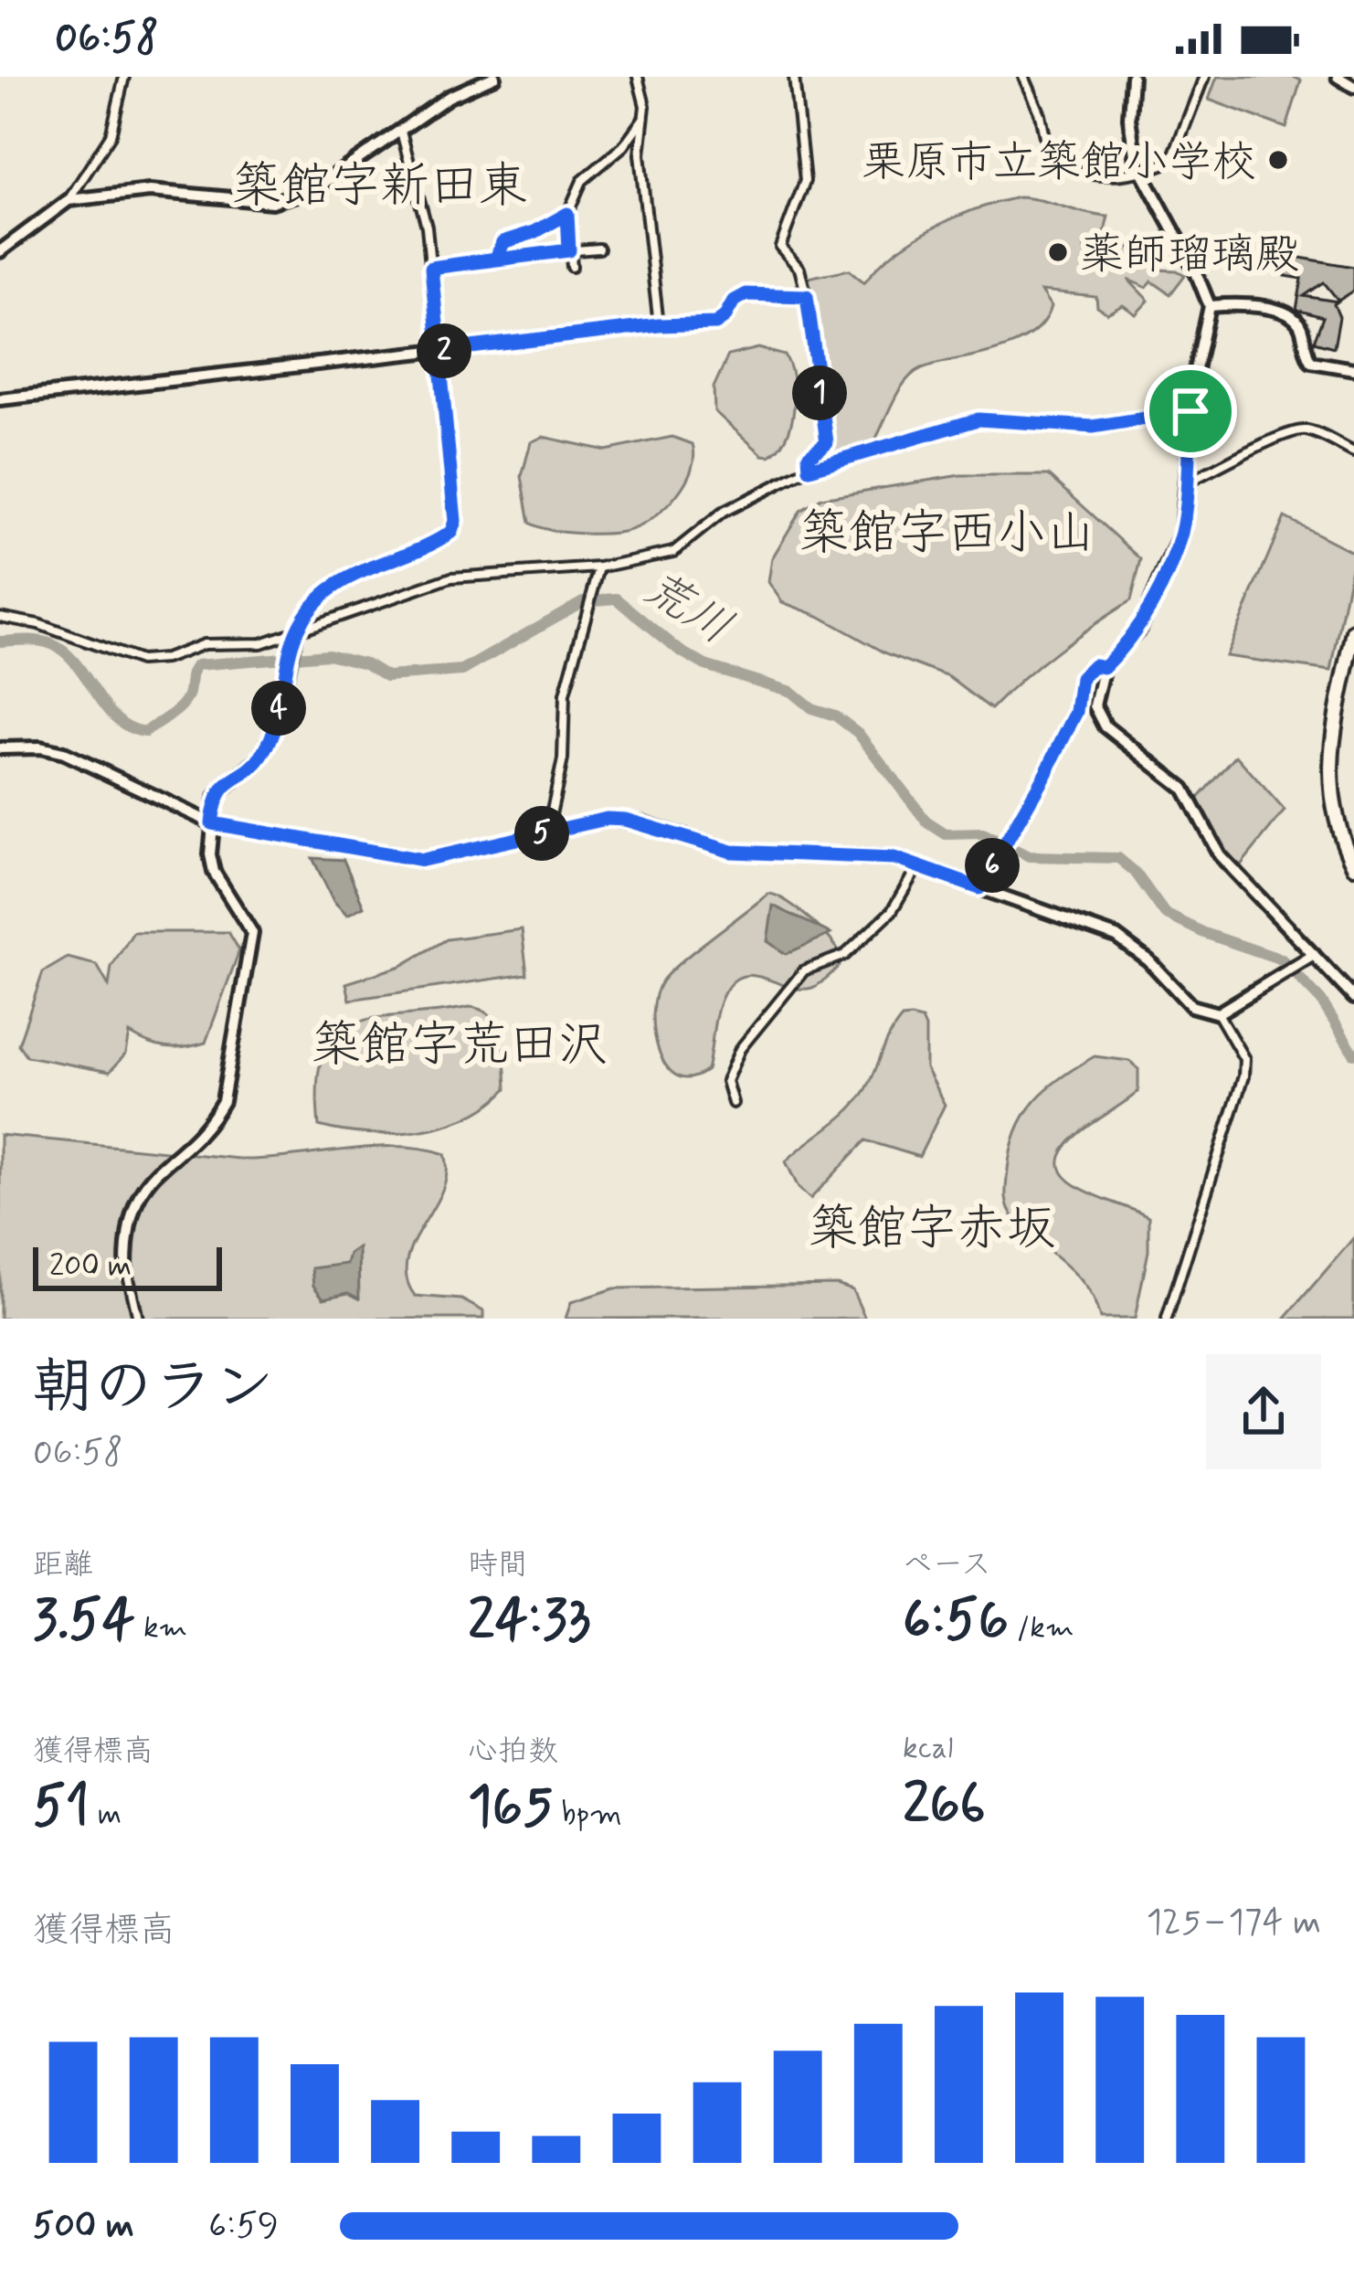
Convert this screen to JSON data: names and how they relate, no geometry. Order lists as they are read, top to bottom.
{
  "districts": [
    "築館字新田東",
    "築館字西小山",
    "築館字荒田沢",
    "築館字赤坂"
  ],
  "water": ["荒川"],
  "places": ["栗原市立築館小学校", "薬師瑠璃殿"],
  "scale_bar": "200 m",
  "page": {
    "status": "06:58",
    "pins": [
      "2",
      "1",
      "4",
      "5",
      "6"
    ],
    "scale": "200 m",
    "heading": ["朝のラン", "06:58"],
    "stats": [
      ["距離", "3.54 km"],
      ["時間", "24:33"],
      ["ペース", "6:56 /km"],
      ["獲得標高", "51 m"],
      ["心拍数", "165 bpm"],
      ["kcal", "266"]
    ],
    "chart": ["獲得標高", "125–174 m"],
    "list": [
      {
        "name": "500 m",
        "note": "6:59"
      }
    ]
  }
}
